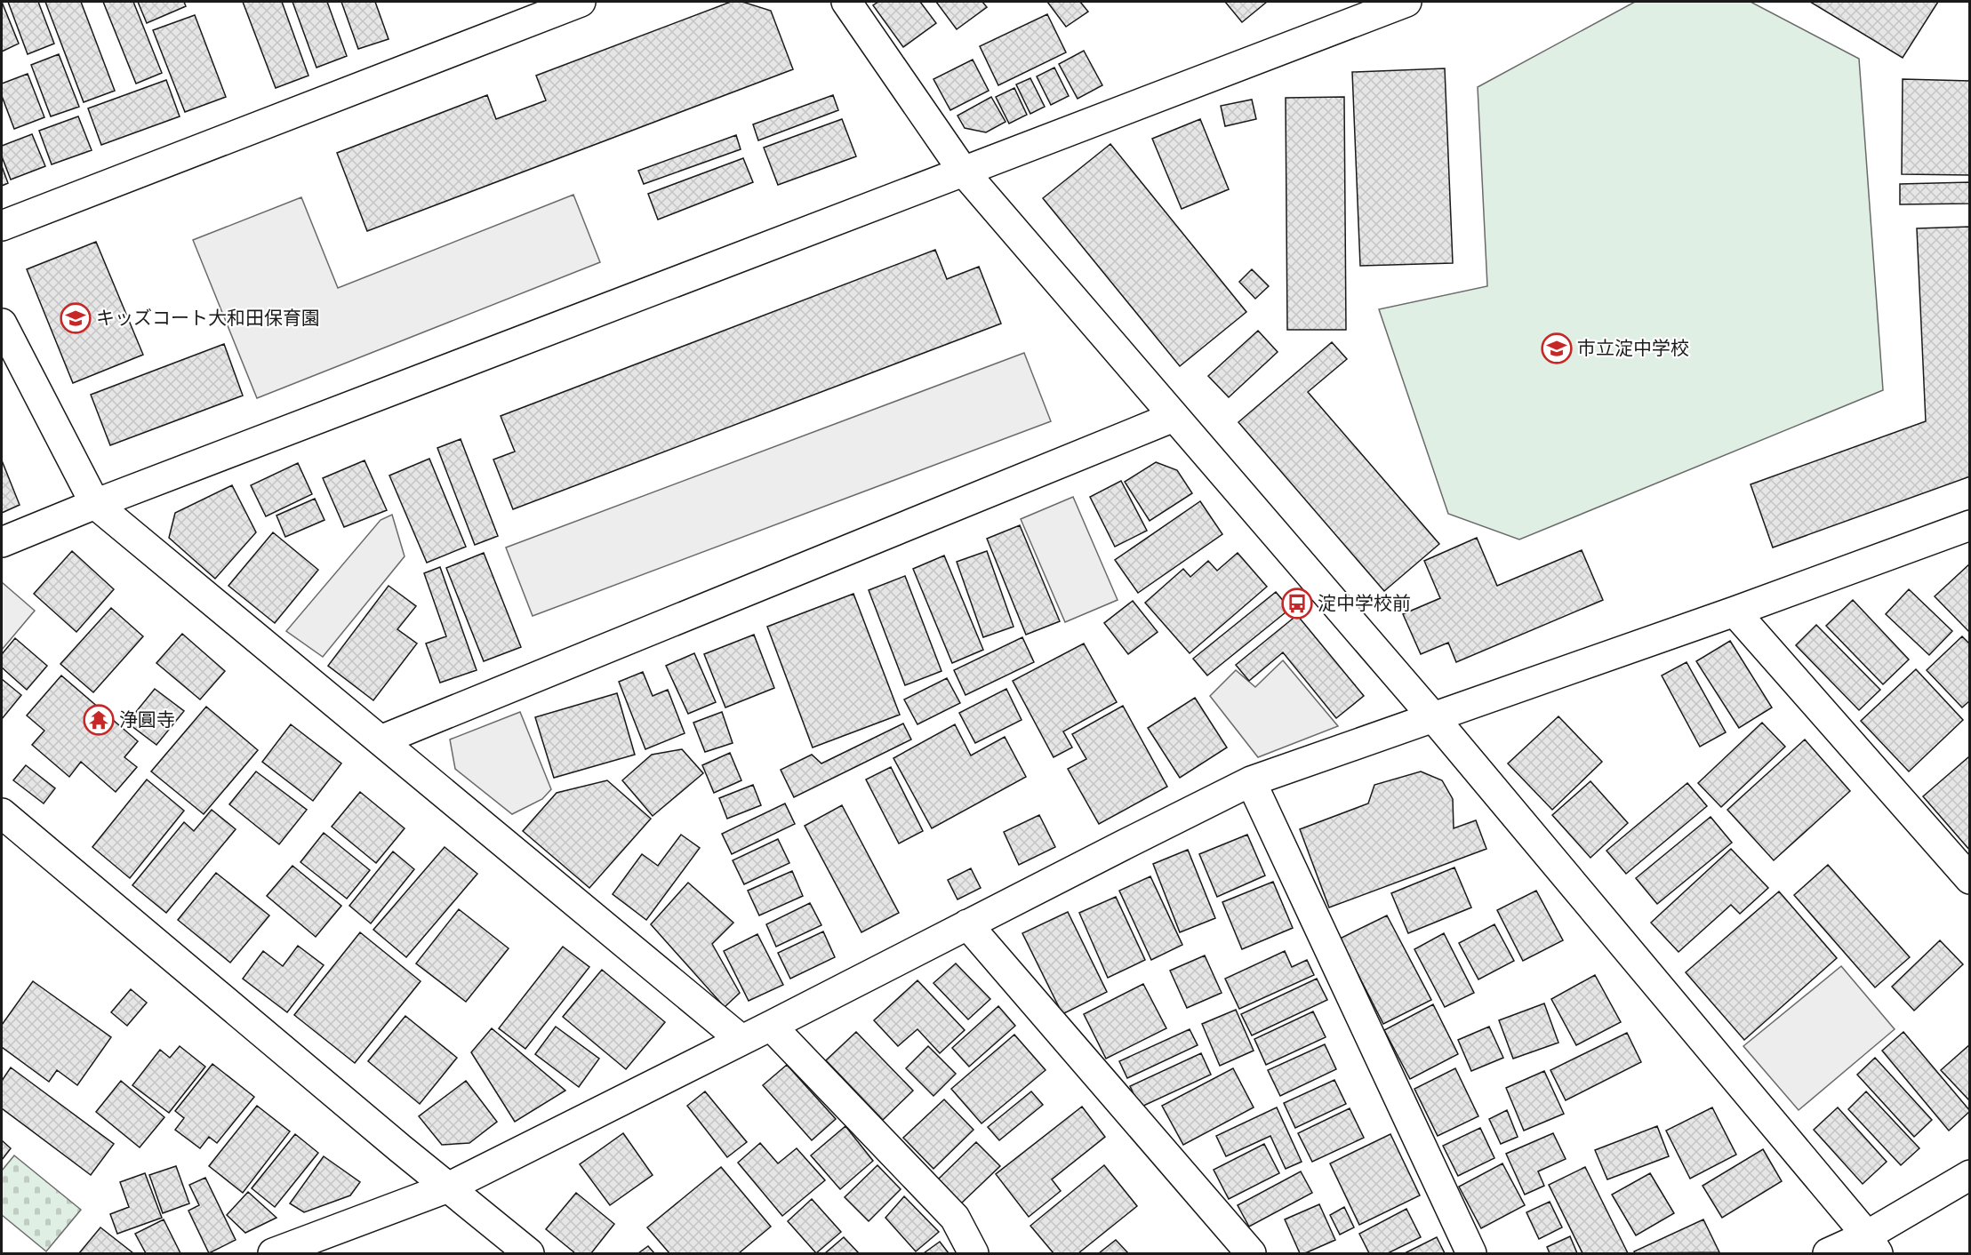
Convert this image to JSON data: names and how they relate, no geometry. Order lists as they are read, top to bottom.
{
  "places": {
    "school or university": ["キッズコート大和田保育園", "市立淀中学校"],
    "bus stop": ["淀中学校前"],
    "temple": ["浄圓寺"]
  }
}
